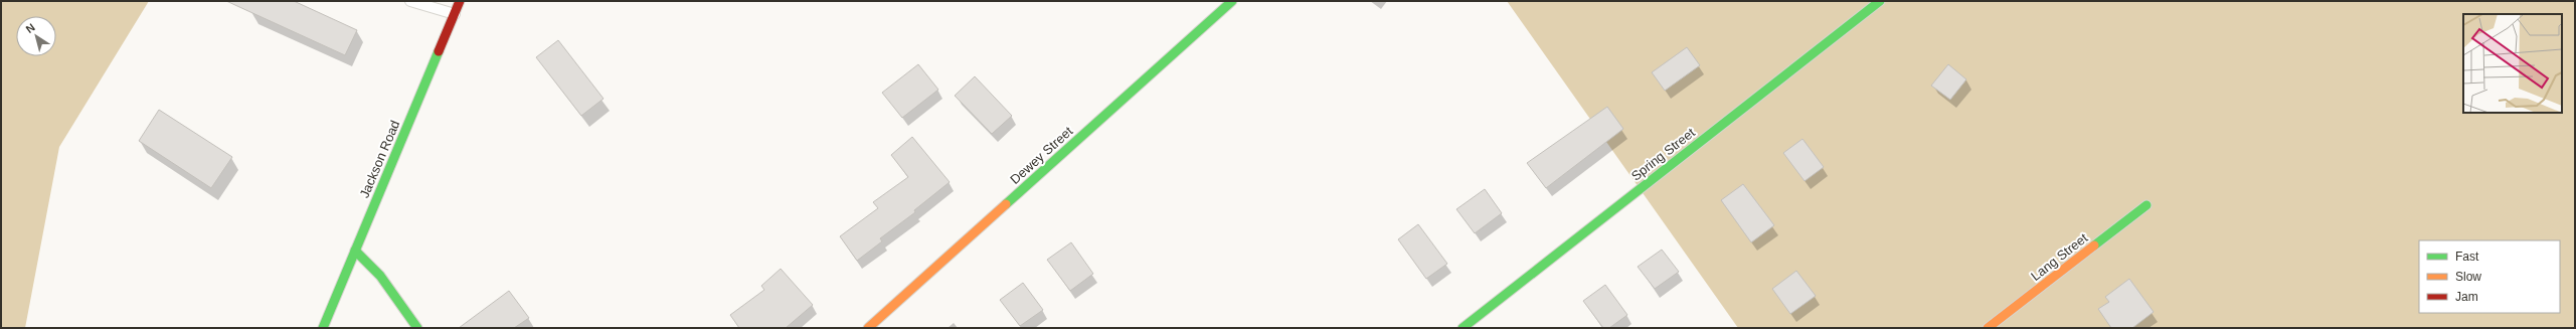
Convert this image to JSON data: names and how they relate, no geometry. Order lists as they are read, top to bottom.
{
  "streets": {
    "street": [
      "Spring Street",
      "Dewey Street",
      "Jackson Road",
      "Lang Street"
    ]
  },
  "legend": ["Fast", "Slow", "Jam"],
  "north": "top left"
}
